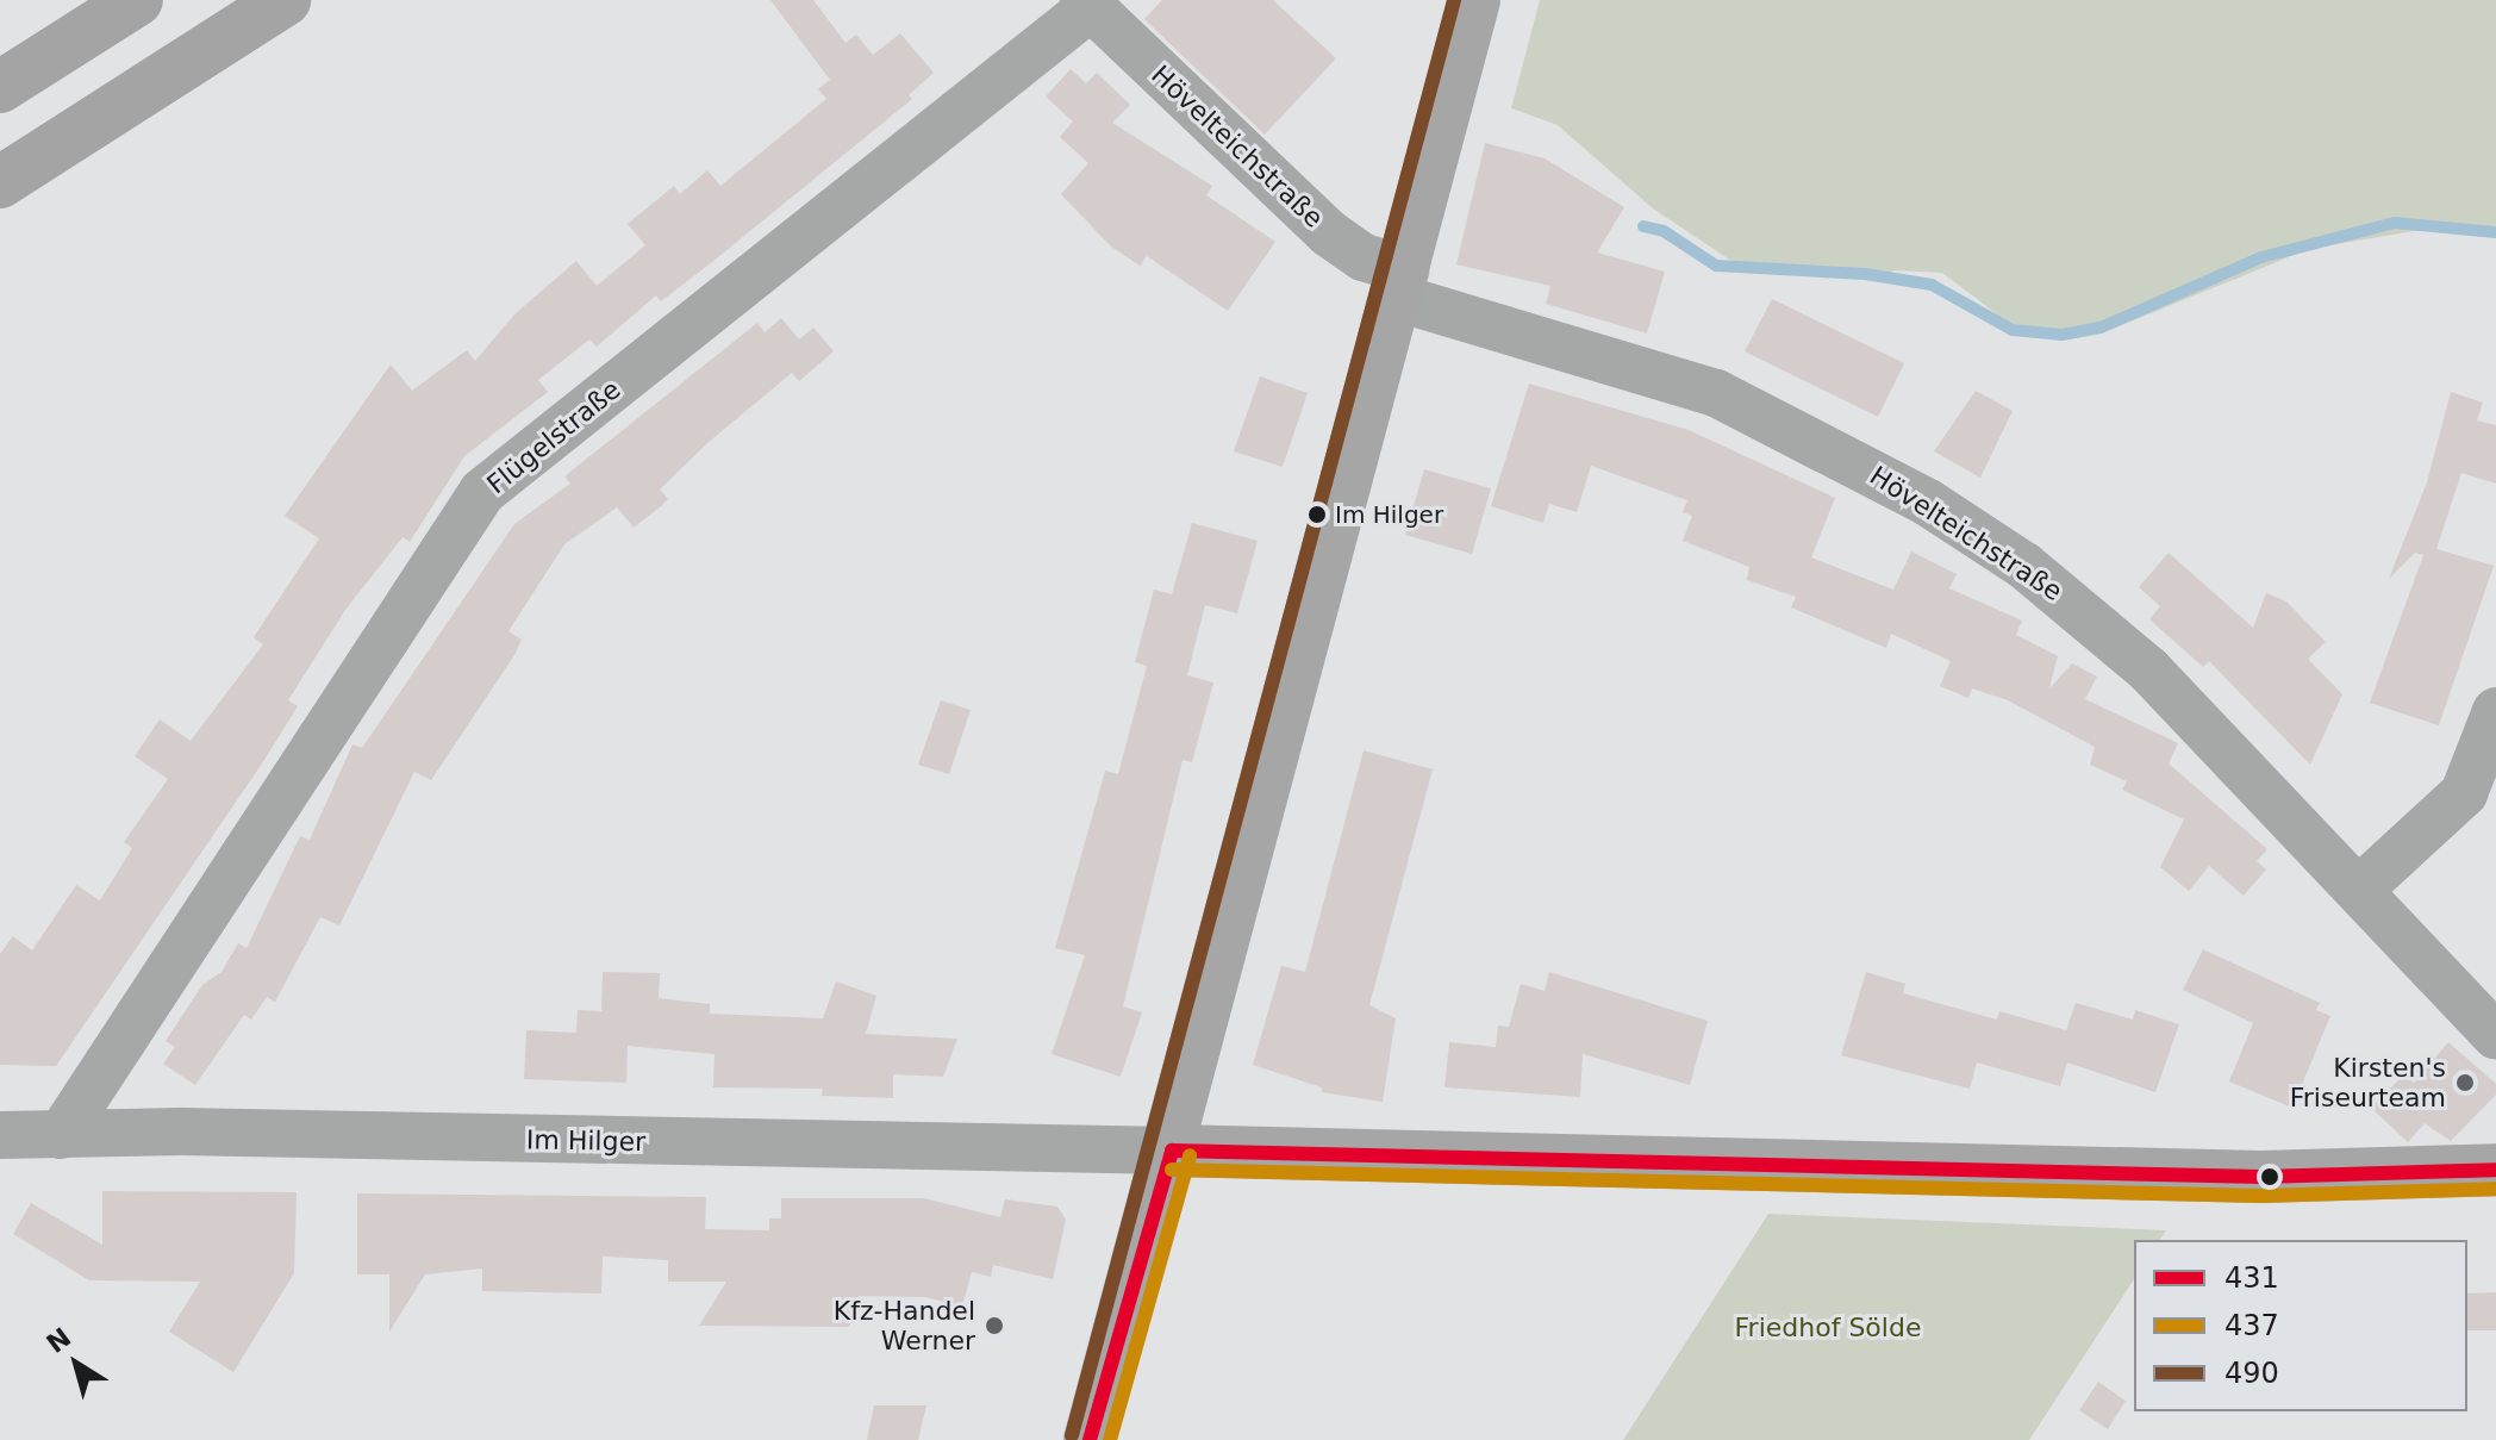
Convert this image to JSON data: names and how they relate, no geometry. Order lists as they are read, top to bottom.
{
  "streets": {
    "street": ["Hövelteichstraße", "Flügelstraße", "Im Hilger"]
  },
  "crossings": [
    ["Hövelteichstraße", "Flügelstraße"],
    ["Flügelstraße", "Im Hilger"]
  ],
  "parks": ["Friedhof Sölde"],
  "places": ["Im Hilger", "Kirsten's Friseurteam", "Kfz-Handel Werner"],
  "lines": ["transit line 490", "transit line 431", "transit line 437"],
  "legend": ["431", "437", "490"],
  "north": "top left"
}
